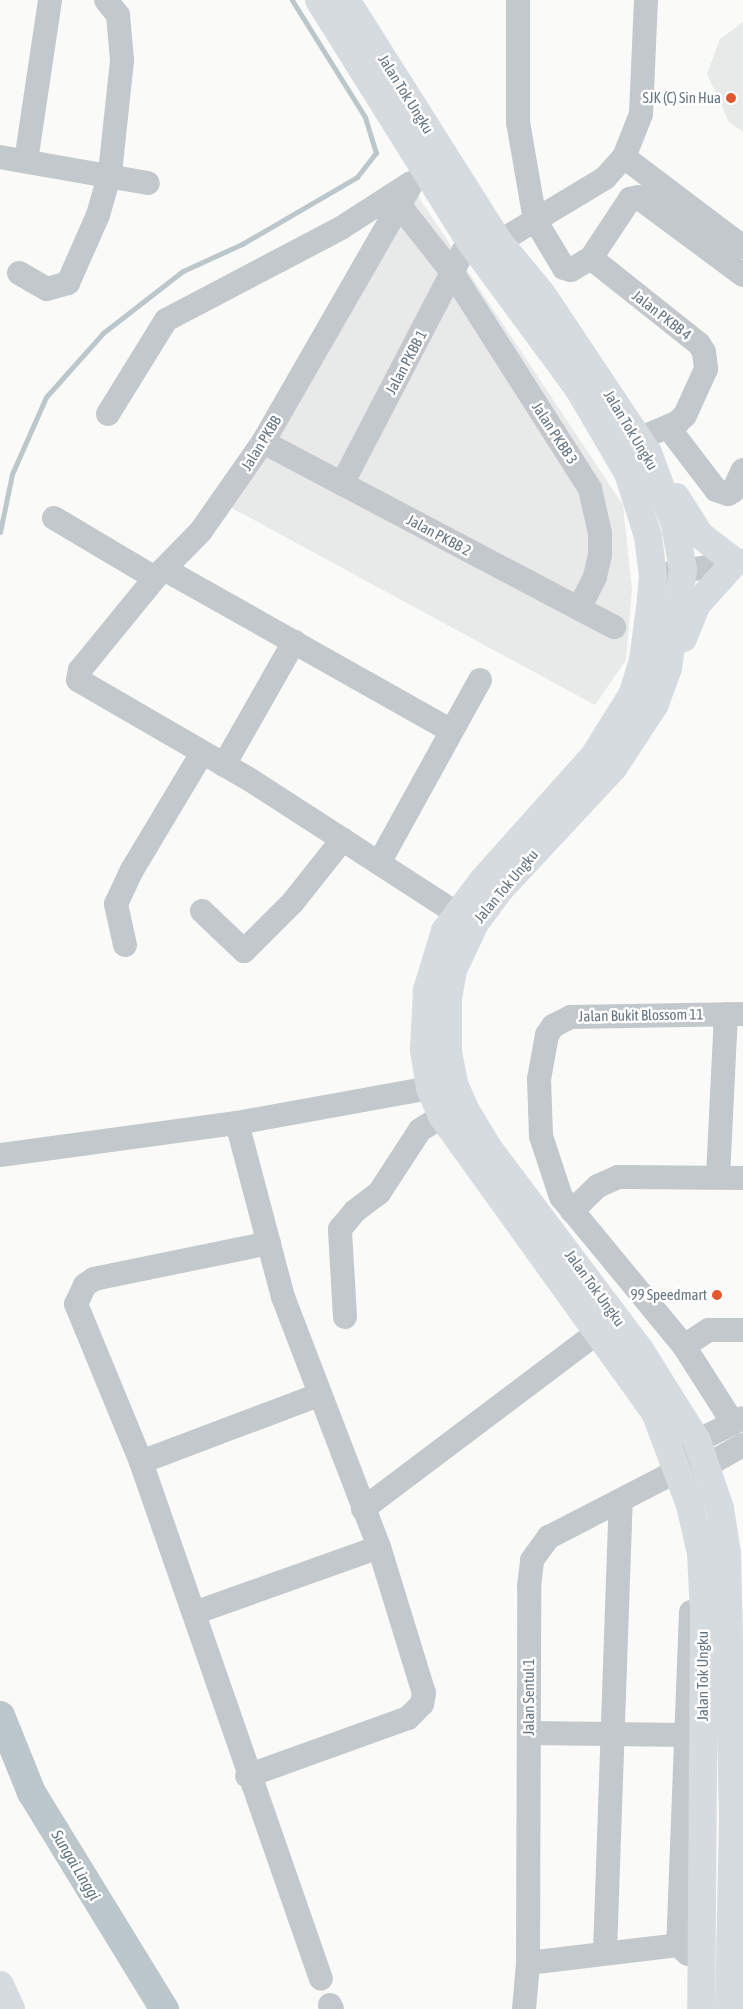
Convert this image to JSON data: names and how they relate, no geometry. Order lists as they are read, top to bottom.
{
  "streets": {
    "main road": ["Jalan Tok Ungku"],
    "street": [
      "Jalan PKBB 4",
      "Jalan PKBB 1",
      "Jalan PKBB 3",
      "Jalan PKBB",
      "Jalan PKBB 2",
      "Jalan Bukit Blossom 11",
      "Jalan Sentul 1"
    ]
  },
  "crossings": [
    ["Jalan Tok Ungku", "Jalan PKBB 4"],
    ["Jalan Tok Ungku", "Jalan PKBB 1"],
    ["Jalan Tok Ungku", "Jalan PKBB"],
    ["Jalan Tok Ungku", "Jalan Sentul 1"],
    ["Jalan PKBB 1", "Jalan PKBB 3"],
    ["Jalan PKBB 1", "Jalan PKBB 2"],
    ["Jalan PKBB 3", "Jalan PKBB"],
    ["Jalan PKBB 3", "Jalan PKBB 2"],
    ["Jalan PKBB", "Jalan PKBB 2"]
  ],
  "water": ["Sungai Linggi"],
  "places": ["SJK (C) Sin Hua", "99 Speedmart"]
}
